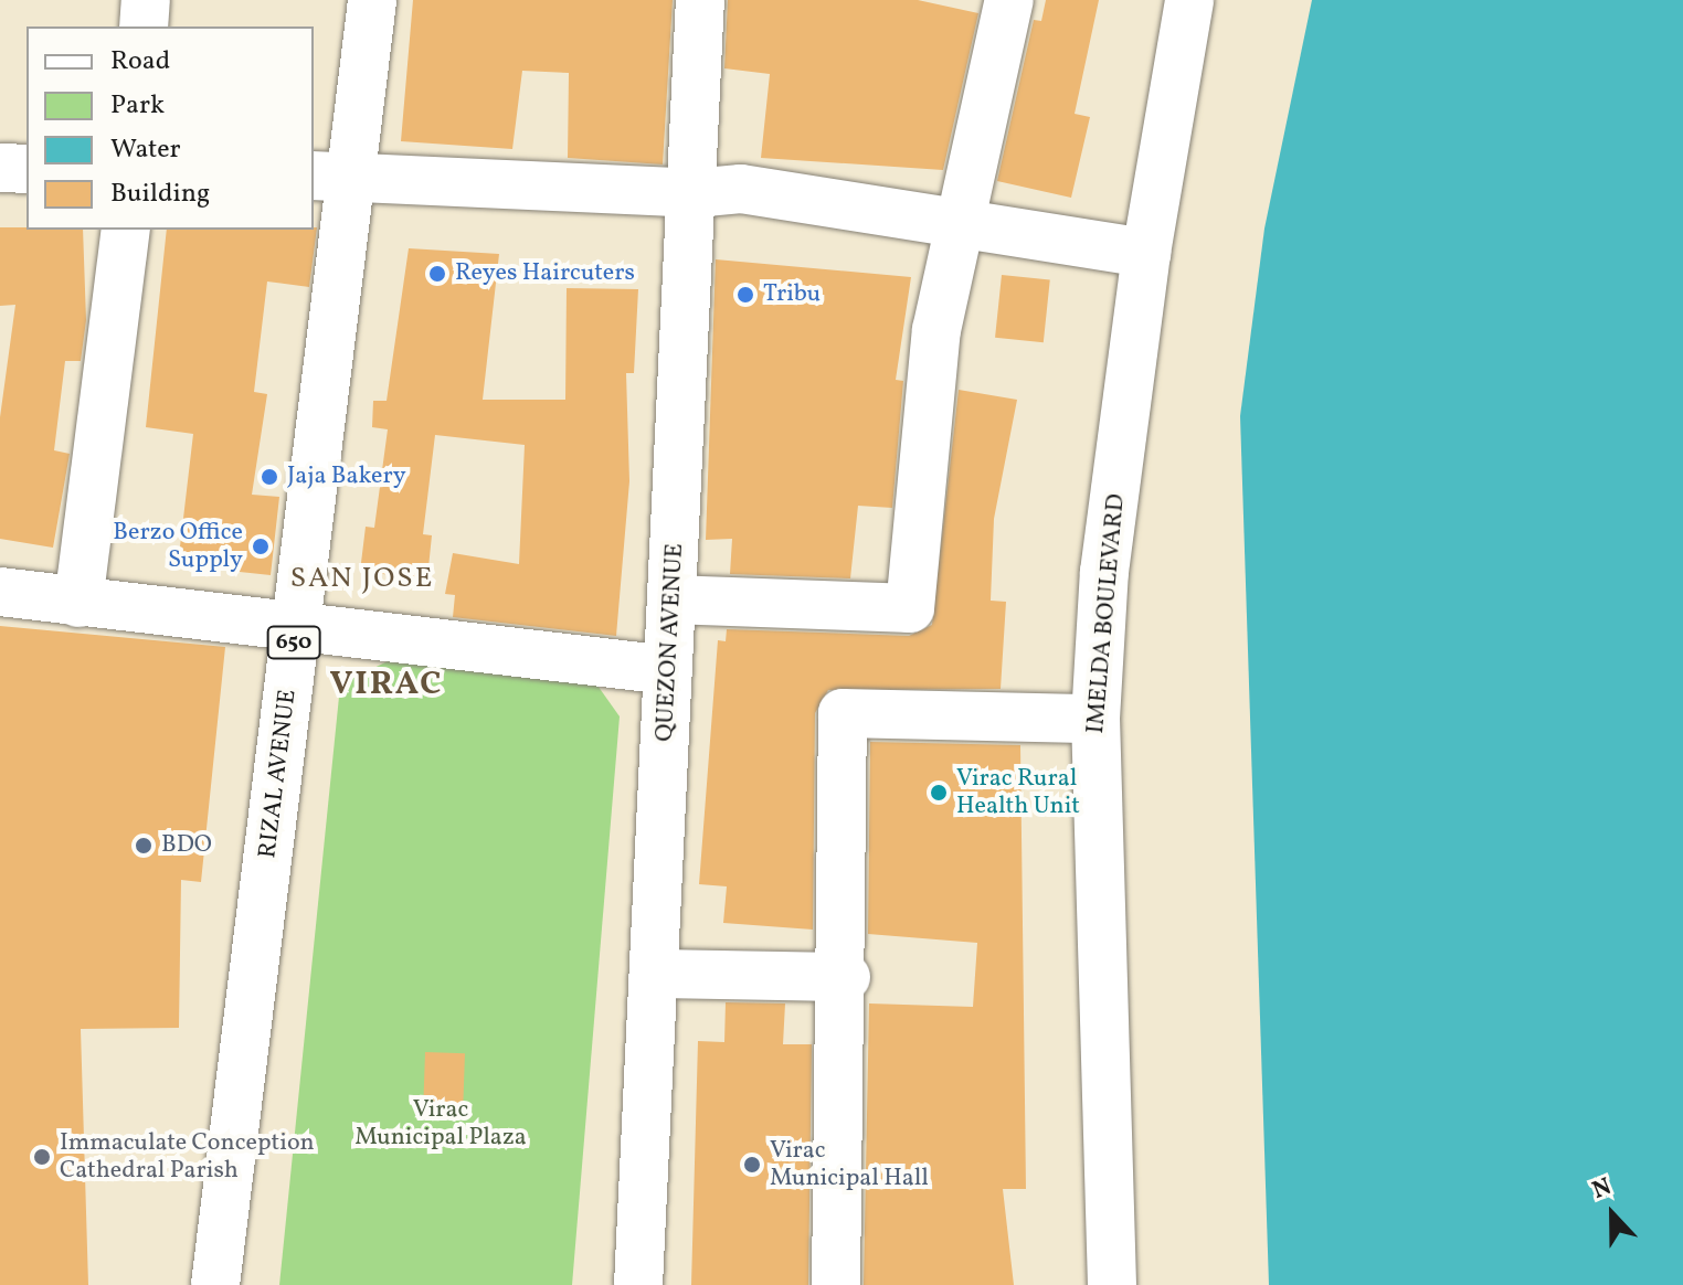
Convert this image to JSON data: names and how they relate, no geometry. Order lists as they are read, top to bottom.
{
  "streets": {
    "main road": [
      "IMELDA BOULEVARD",
      "650",
      "QUEZON AVENUE",
      "RIZAL AVENUE"
    ]
  },
  "districts": ["SAN JOSE", "VIRAC"],
  "parks": ["Virac Municipal Plaza"],
  "places": [
    "Reyes Haircuters",
    "Tribu",
    "Jaja Bakery",
    "Berzo Office Supply",
    "Virac Rural Health Unit",
    "BDO",
    "Immaculate Conception Cathedral Parish",
    "Virac Municipal Hall"
  ],
  "legend": [
    "Road",
    "Park",
    "Water",
    "Building"
  ],
  "north": "top"
}
